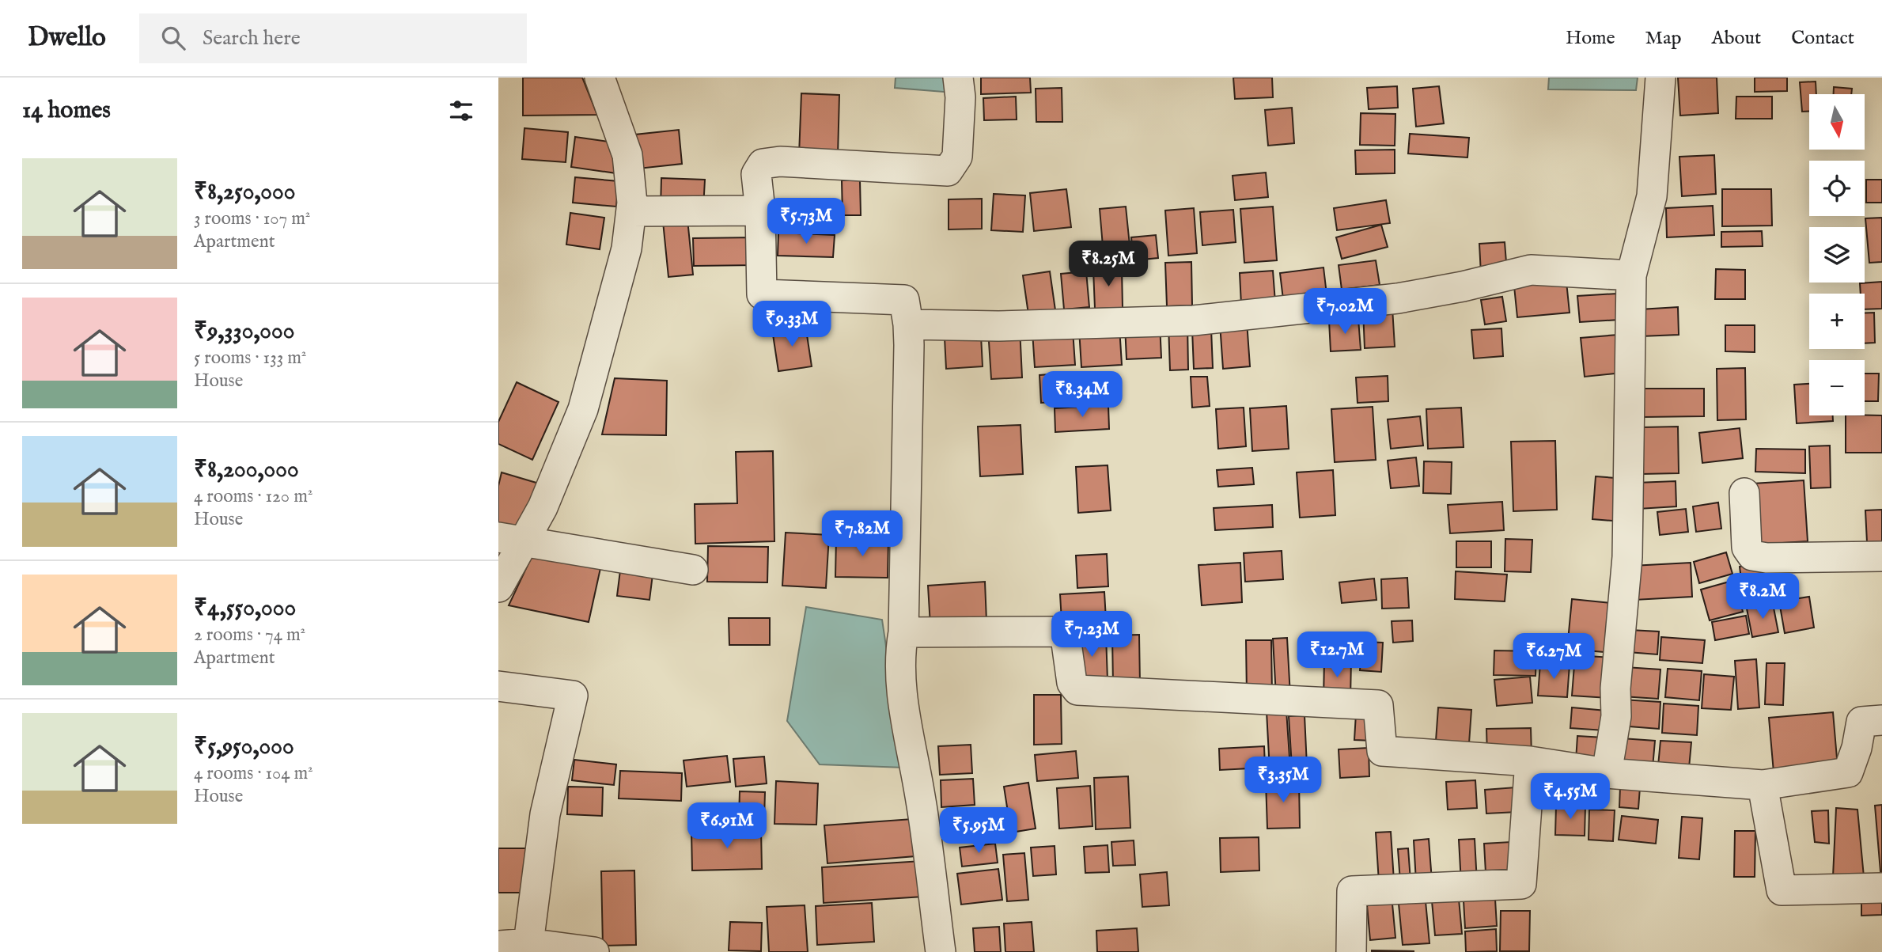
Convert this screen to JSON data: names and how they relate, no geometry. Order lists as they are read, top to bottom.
{
  "north": "bottom",
  "page": {
    "header": "Dwello",
    "search": "Search here",
    "nav": [
      "Home",
      "Map",
      "About",
      "Contact"
    ],
    "heading": "14 homes",
    "map_buttons": ["+", "−"],
    "list": [
      {
        "name": "₹8,250,000",
        "note": "3 rooms · 107 m² · Apartment"
      },
      {
        "name": "₹9,330,000",
        "note": "5 rooms · 133 m² · House"
      },
      {
        "name": "₹8,200,000",
        "note": "4 rooms · 120 m² · House"
      },
      {
        "name": "₹4,550,000",
        "note": "2 rooms · 74 m² · Apartment"
      },
      {
        "name": "₹5,950,000",
        "note": "4 rooms · 104 m² · House"
      }
    ],
    "price": [
      "₹5.73M",
      "₹8.25M",
      "₹7.02M",
      "₹9.33M",
      "₹8.34M",
      "₹7.82M",
      "₹8.2M",
      "₹7.23M",
      "₹12.7M",
      "₹6.27M",
      "₹3.35M",
      "₹4.55M",
      "₹6.91M",
      "₹5.95M"
    ]
  }
}
